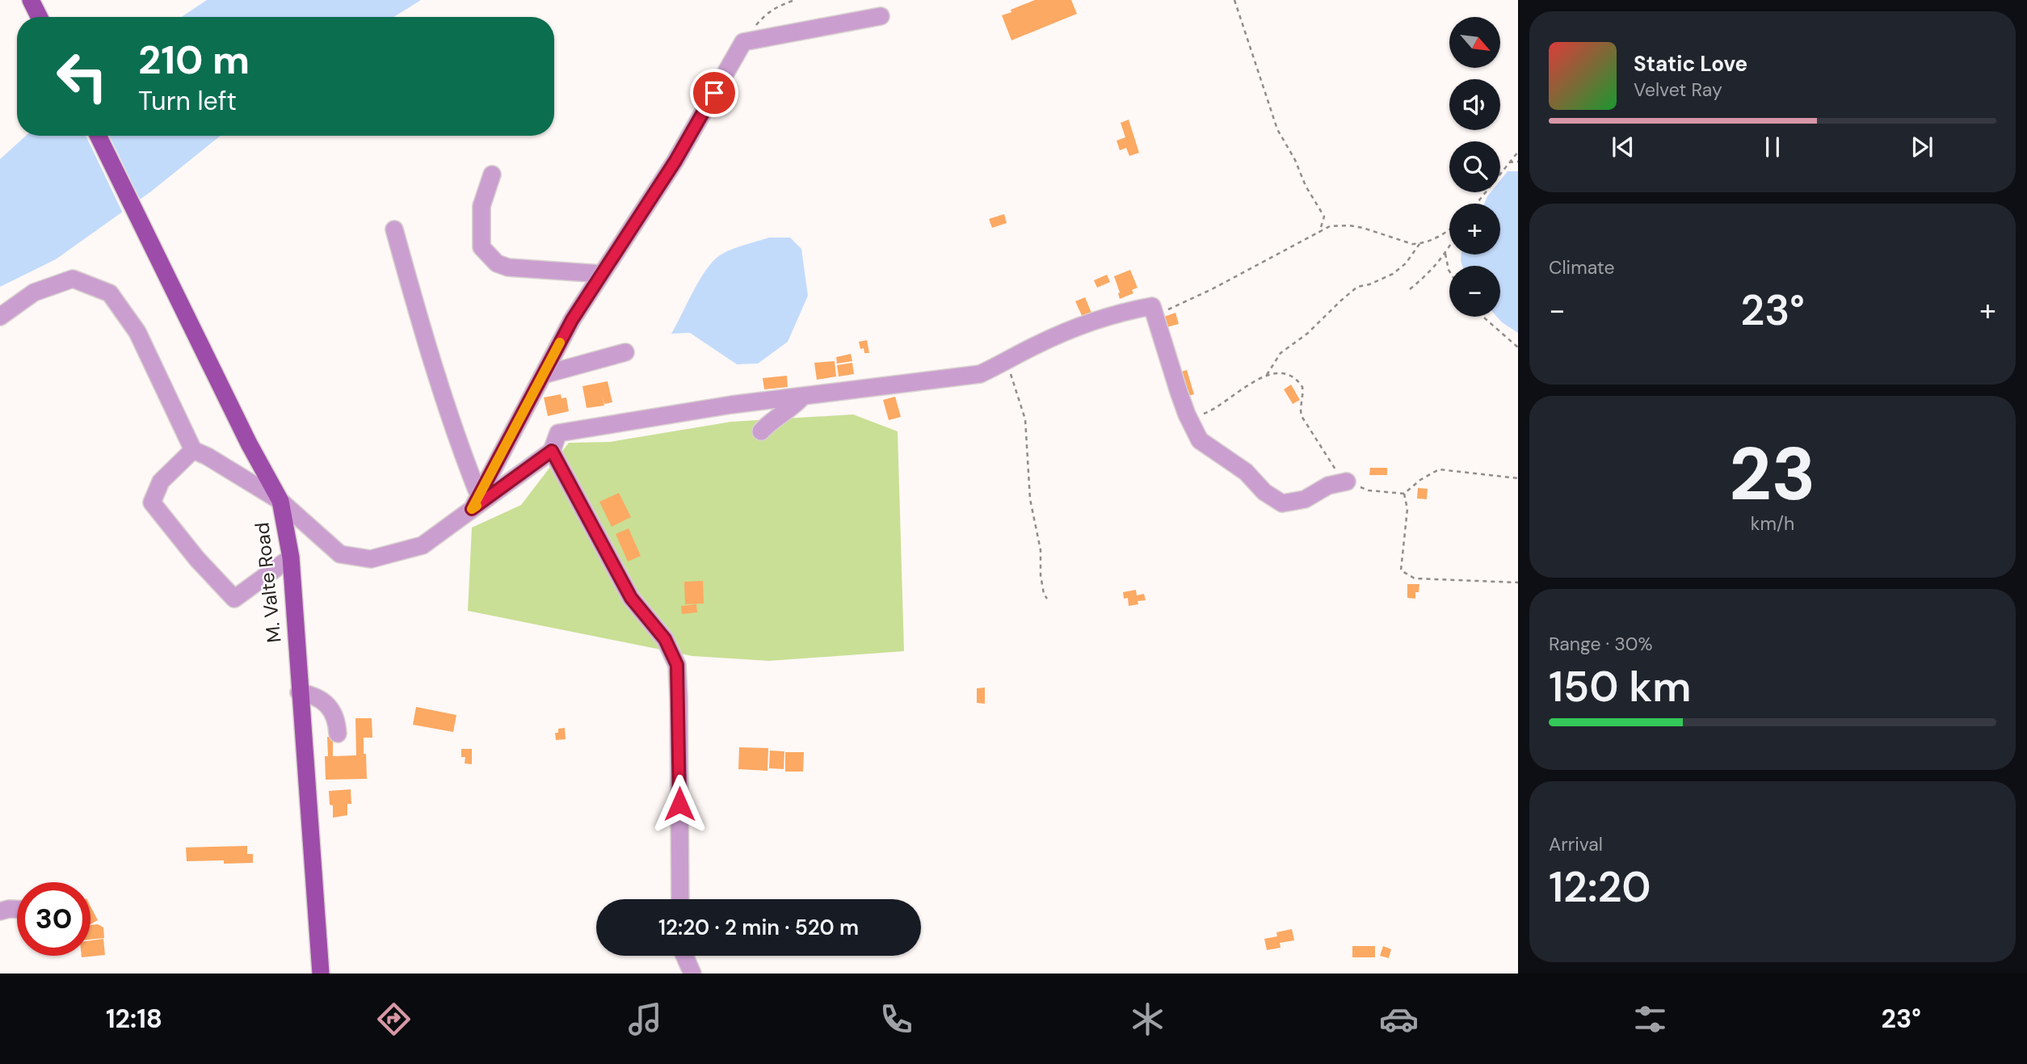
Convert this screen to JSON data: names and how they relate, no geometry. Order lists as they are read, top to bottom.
{
  "streets": {
    "main road": ["M. Valte Road"]
  },
  "north": "bottom right",
  "page": {
    "map_buttons": ["+", "−"],
    "turn": ["210 m", "Turn left"],
    "song": ["Static Love", "Velvet Ray"],
    "tile": [
      "Climate",
      ["23", "km/h"],
      ["Range · 30%", "150 km"],
      ["Arrival", "12:20"]
    ],
    "heat": ["−", "23°", "+"],
    "limit": "30",
    "trip": "12:20 · 2 min · 520 m",
    "tabs": ["12:18", "23°"]
  }
}
